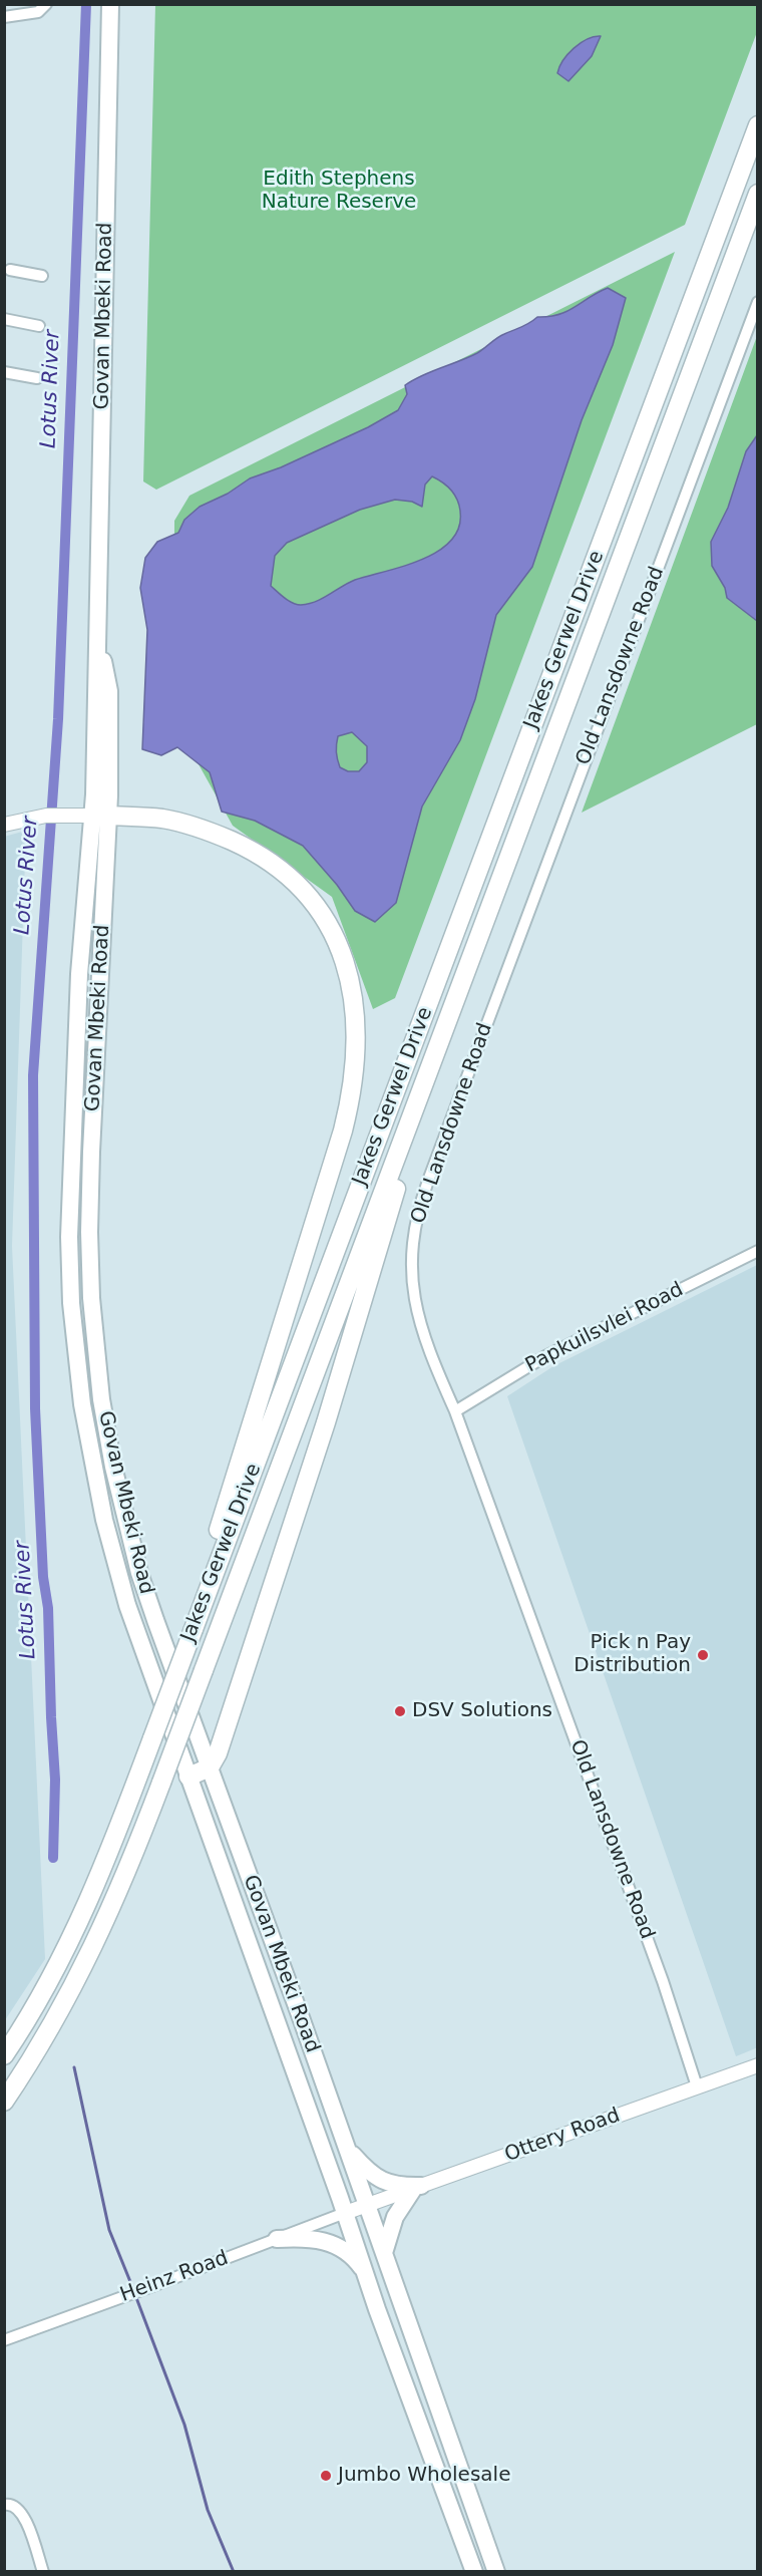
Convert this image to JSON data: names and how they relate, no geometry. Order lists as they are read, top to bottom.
{
  "streets": {
    "highway": ["Jakes Gerwel Drive"],
    "main road": ["Govan Mbeki Road"],
    "street": [
      "Old Lansdowne Road",
      "Papkuilsvlei Road",
      "Ottery Road",
      "Heinz Road"
    ]
  },
  "crossings": [
    ["Govan Mbeki Road", "Ottery Road"],
    ["Govan Mbeki Road", "Heinz Road"],
    ["Old Lansdowne Road", "Papkuilsvlei Road"],
    ["Old Lansdowne Road", "Ottery Road"],
    ["Ottery Road", "Heinz Road"]
  ],
  "water": ["Lotus River"],
  "parks": ["Edith Stephens Nature Reserve"],
  "places": ["Pick n Pay Distribution", "DSV Solutions", "Jumbo Wholesale"]
}
